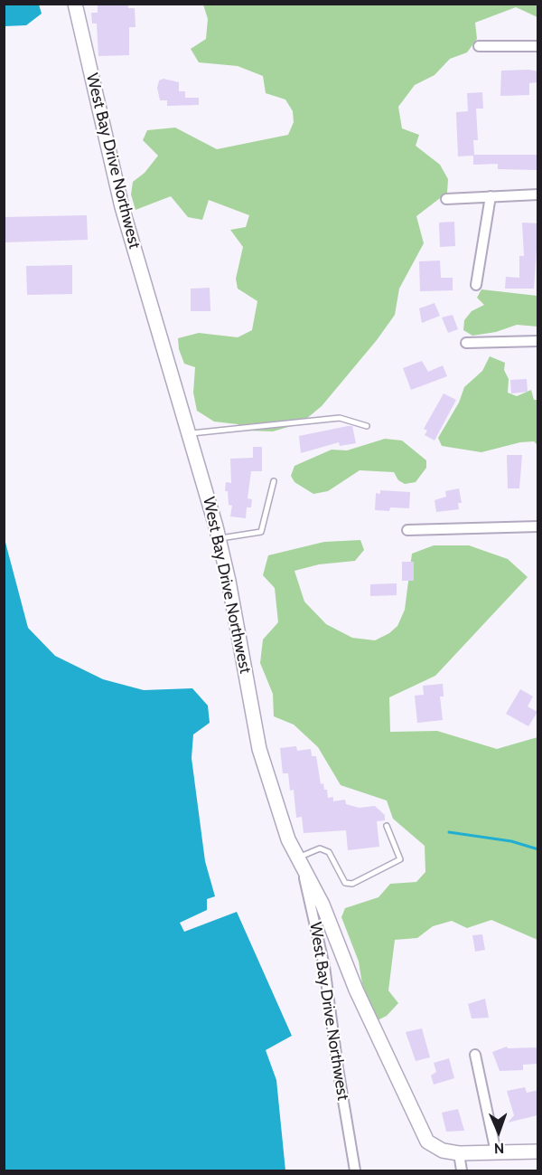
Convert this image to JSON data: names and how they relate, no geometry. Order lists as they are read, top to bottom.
{
  "streets": {
    "street": ["West Bay Drive Northwest"]
  },
  "north": "bottom"
}
